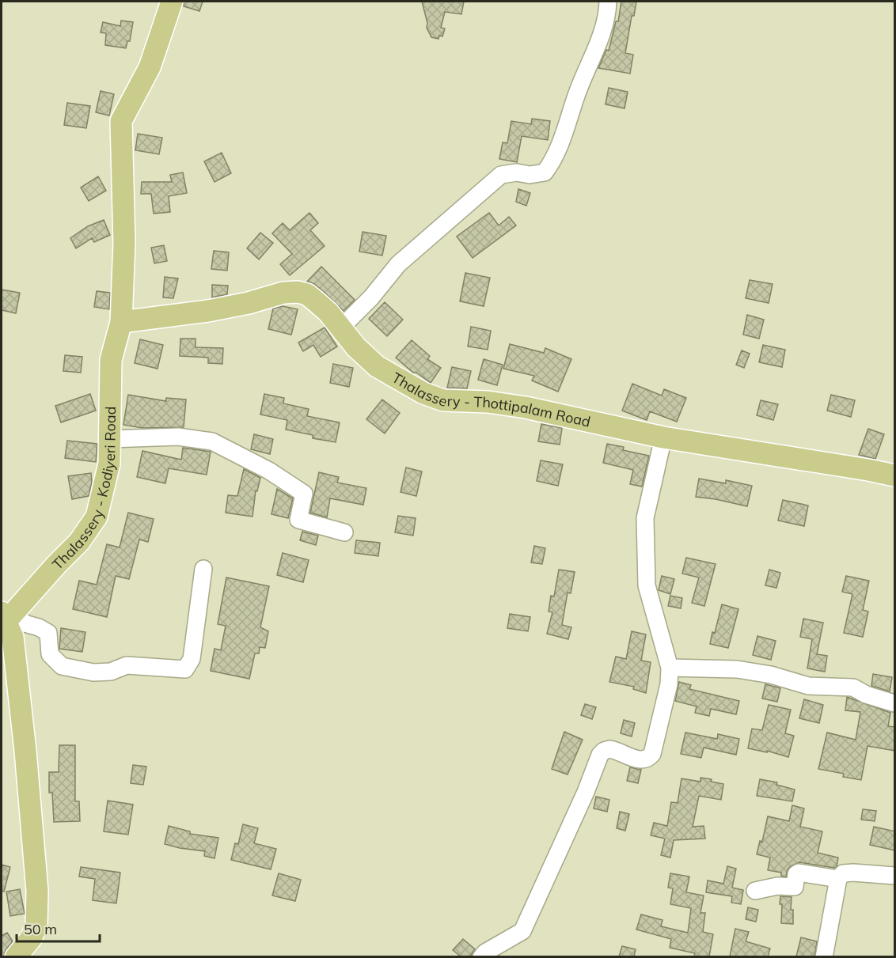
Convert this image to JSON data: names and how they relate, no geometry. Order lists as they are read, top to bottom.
{
  "streets": {
    "main road": ["Thalassery - Thottipalam Road", "Thalassery - Kodiyeri Road"]
  },
  "crossings": [
    ["Thalassery - Thottipalam Road", "Thalassery - Kodiyeri Road"]
  ],
  "scale_bar": "50 m"
}
